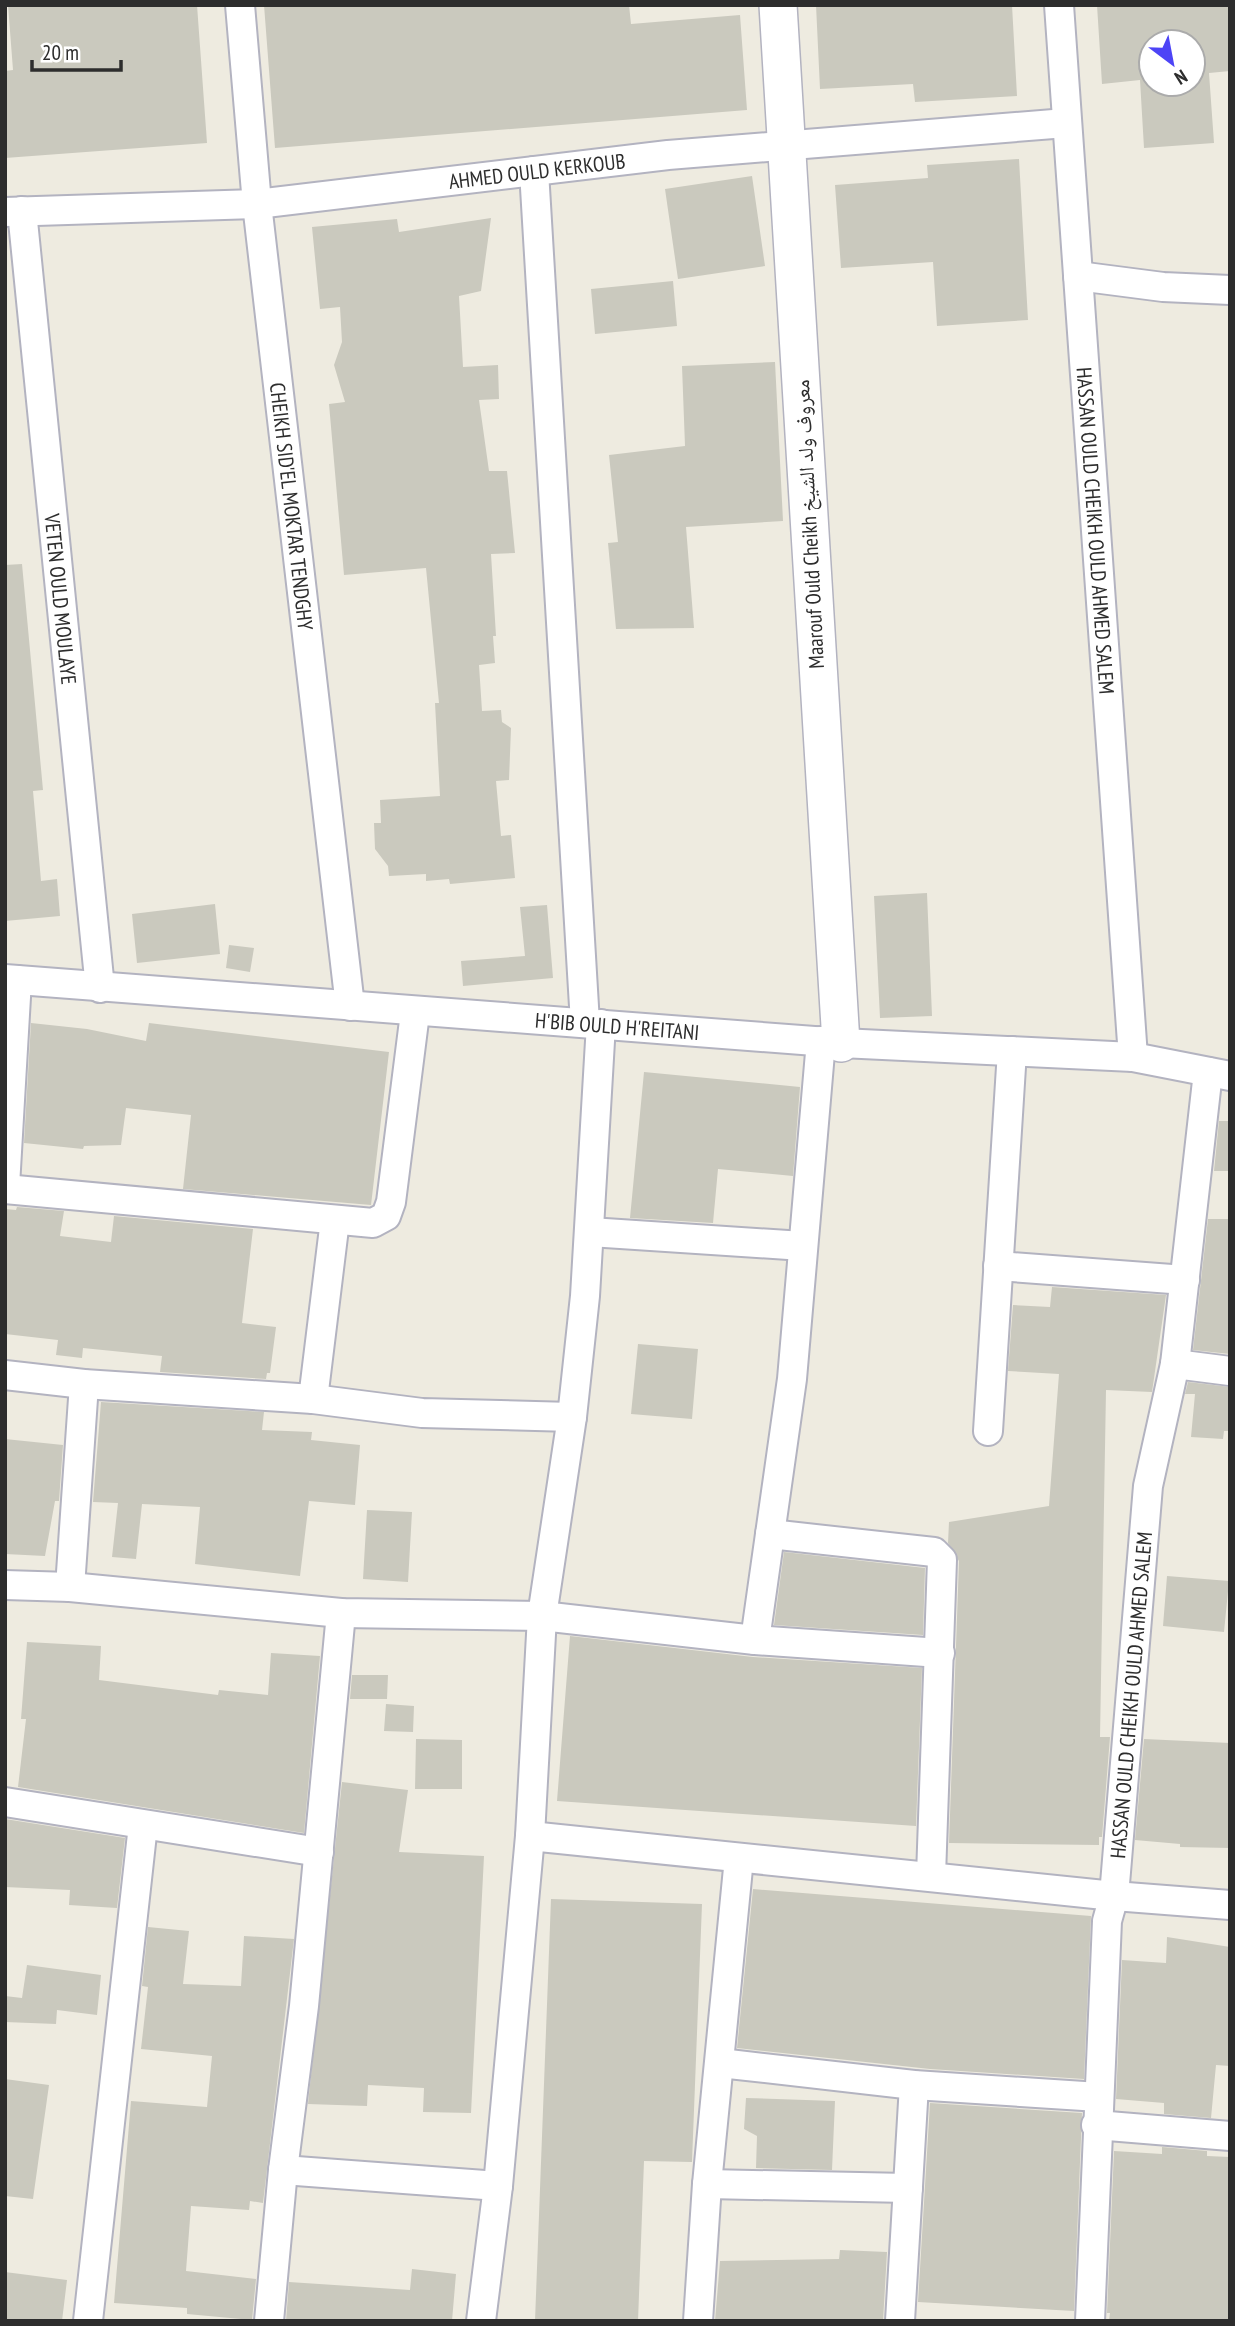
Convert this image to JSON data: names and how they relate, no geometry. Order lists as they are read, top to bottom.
{
  "streets": {
    "street": [
      "AHMED OULD KERKOUB",
      "CHEIKH SID'EL MOKTAR TENDGHY",
      "Maarouf Ould Cheikh معروف ولد الشيخ",
      "HASSAN OULD CHEIKH OULD AHMED SALEM",
      "VETEN OULD MOULAYE",
      "H'BIB OULD H'REITANI"
    ]
  },
  "crossings": [
    ["AHMED OULD KERKOUB", "CHEIKH SID'EL MOKTAR TENDGHY"],
    ["AHMED OULD KERKOUB", "Maarouf Ould Cheikh معروف ولد الشيخ"],
    ["AHMED OULD KERKOUB", "HASSAN OULD CHEIKH OULD AHMED SALEM"],
    ["AHMED OULD KERKOUB", "VETEN OULD MOULAYE"],
    ["CHEIKH SID'EL MOKTAR TENDGHY", "H'BIB OULD H'REITANI"],
    ["Maarouf Ould Cheikh معروف ولد الشيخ", "H'BIB OULD H'REITANI"],
    ["HASSAN OULD CHEIKH OULD AHMED SALEM", "H'BIB OULD H'REITANI"],
    ["VETEN OULD MOULAYE", "H'BIB OULD H'REITANI"]
  ],
  "scale_bar": "20 m",
  "north": "bottom right"
}
